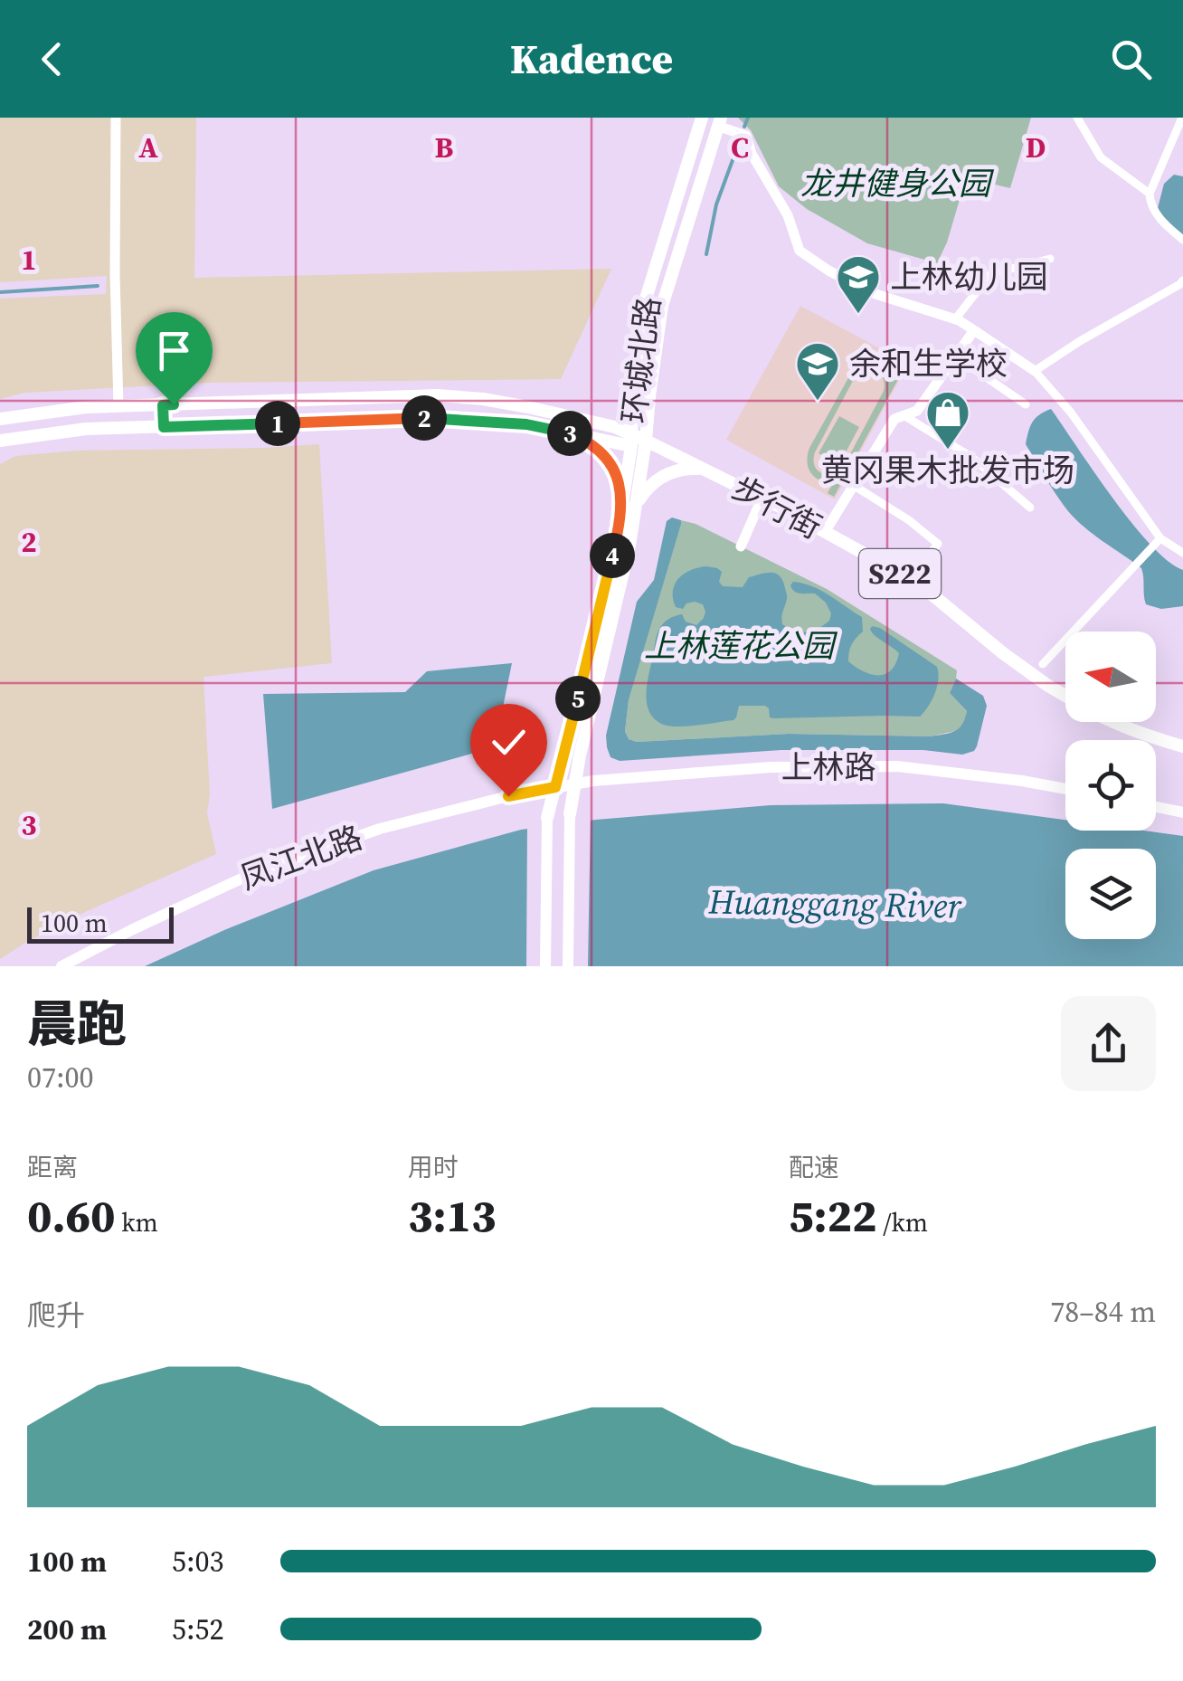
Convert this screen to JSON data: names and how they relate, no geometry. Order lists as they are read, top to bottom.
{
  "streets": {
    "main road": [
      "环城北路",
      "步行街",
      "S222",
      "上林路",
      "凤江北路"
    ]
  },
  "crossings": [
    ["环城北路", "步行街"],
    ["环城北路", "S222"],
    ["环城北路", "上林路"],
    ["环城北路", "凤江北路"],
    ["步行街", "S222"],
    ["上林路", "凤江北路"]
  ],
  "water": ["Huanggang River"],
  "parks": ["龙井健身公园", "上林莲花公园"],
  "places": {
    "school or university": ["上林幼儿园", "余和生学校"],
    "shop": ["黄冈果木批发市场"]
  },
  "scale_bar": "100 m",
  "north": "left",
  "page": {
    "header": "Kadence",
    "pins": [
      "2",
      "1",
      "3",
      "4",
      "5"
    ],
    "scale": "100 m",
    "heading": ["晨跑", "07:00"],
    "stats": [
      ["距离", "0.60 km"],
      ["用时", "3:13"],
      ["配速", "5:22 /km"]
    ],
    "chart": ["爬升", "78–84 m"],
    "list": [
      {
        "name": "100 m",
        "note": "5:03"
      },
      {
        "name": "200 m",
        "note": "5:52"
      }
    ]
  },
  "grid": {
    "columns": [
      "A",
      "B",
      "C",
      "D"
    ],
    "rows": ["1", "2", "3"]
  }
}
